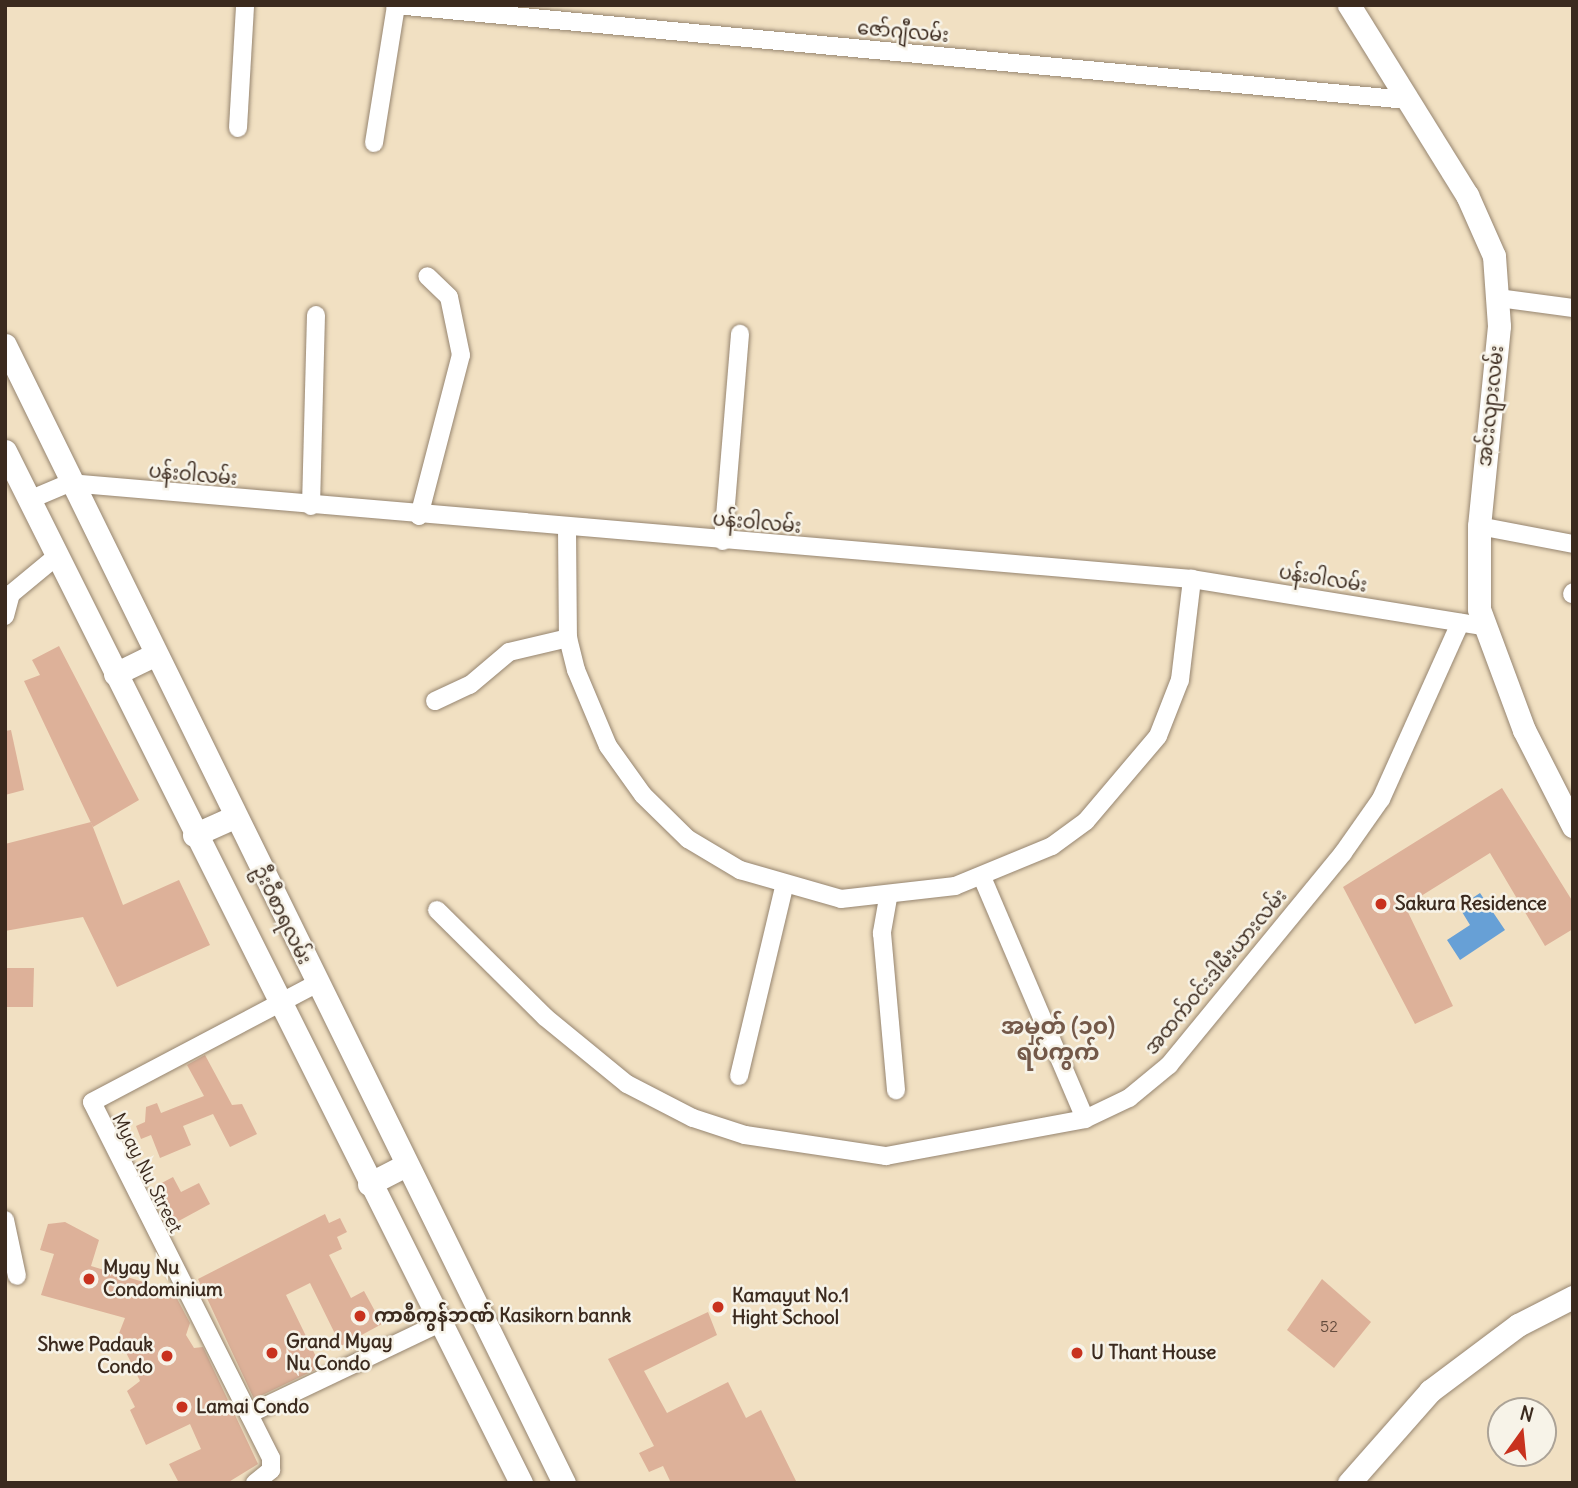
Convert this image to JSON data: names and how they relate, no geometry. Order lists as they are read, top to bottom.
{
  "streets": {
    "main road": ["အင်းလျားလမ်း", "ဦးဝီစာရလမ်း"],
    "street": [
      "ဇော်ဂျီလမ်း",
      "ပန်းဝါလမ်း",
      "အထက်ဝင်းဒါမီးယားလမ်း",
      "Myay Nu Street"
    ]
  },
  "crossings": [
    ["ဇော်ဂျီလမ်း", "အင်းလျားလမ်း"],
    ["အင်းလျားလမ်း", "ပန်းဝါလမ်း"],
    ["အင်းလျားလမ်း", "အထက်ဝင်းဒါမီးယားလမ်း"],
    ["ပန်းဝါလမ်း", "ဦးဝီစာရလမ်း"],
    ["ပန်းဝါလမ်း", "အထက်ဝင်းဒါမီးယားလမ်း"],
    ["ဦးဝီစာရလမ်း", "Myay Nu Street"]
  ],
  "districts": ["အမှတ် (၁၀) ရပ်ကွက်"],
  "places": [
    "Sakura Residence",
    "Myay Nu Condominium",
    "Kamayut No.1 Hight School",
    "ကာစီကွန်ဘဏ် Kasikorn bannk",
    "Grand Myay Nu Condo",
    "U Thant House",
    "Shwe Padauk Condo",
    "Lamai Condo"
  ],
  "house_numbers": ["52"],
  "north": "top"
}
